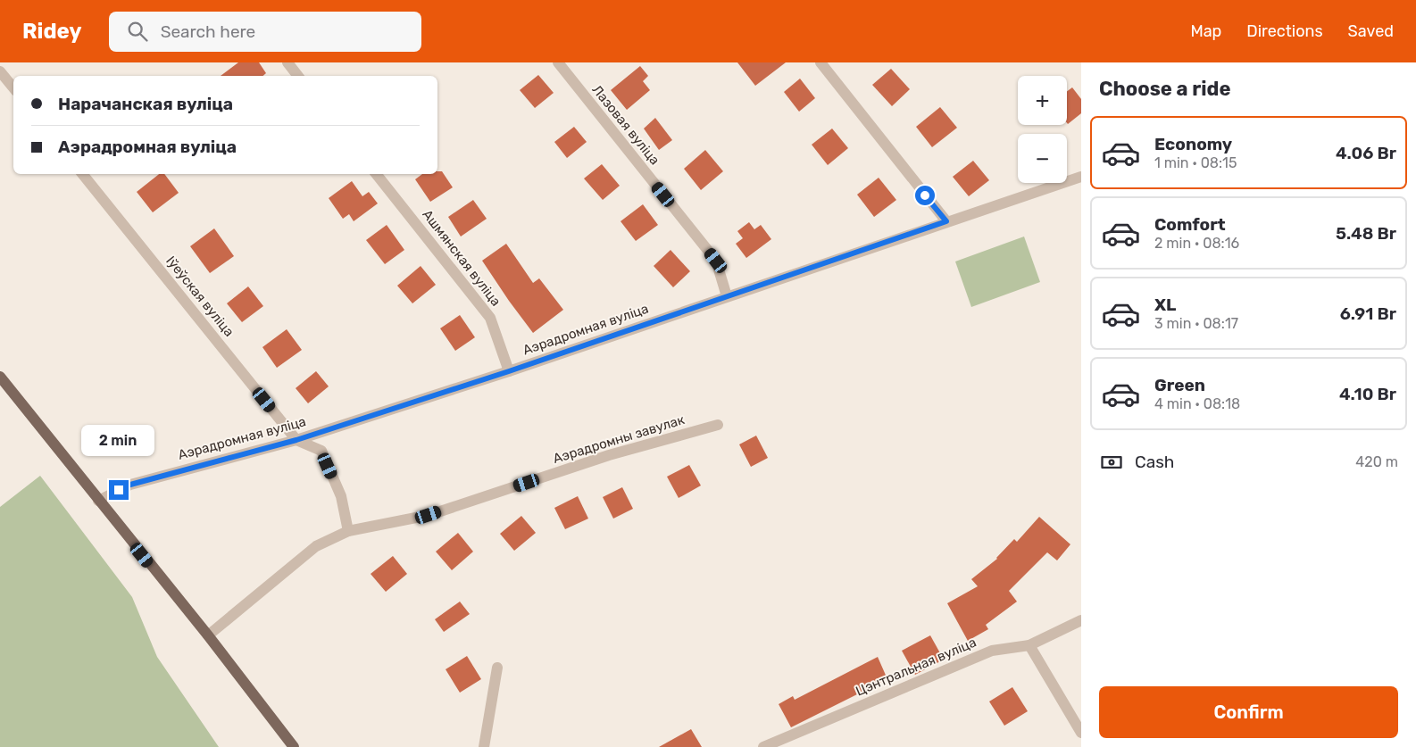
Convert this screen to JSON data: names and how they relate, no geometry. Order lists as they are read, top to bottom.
{
  "streets": {
    "street": [
      "Лазовая вуліца",
      "Ашмянская вуліца",
      "Іўеўская вуліца",
      "Аэрадромная вуліца",
      "Аэрадромны завулак",
      "Цэнтральная вуліца"
    ]
  },
  "crossings": [
    ["Лазовая вуліца", "Аэрадромная вуліца"],
    ["Ашмянская вуліца", "Аэрадромная вуліца"],
    ["Іўеўская вуліца", "Аэрадромная вуліца"]
  ],
  "page": {
    "header": "Ridey",
    "search": "Search here",
    "nav": ["Map", "Directions", "Saved"],
    "heading": "Choose a ride",
    "map_buttons": ["+", "−"],
    "banner": ["Нарачанская вуліца", "Аэрадромная вуліца"],
    "list": [
      {
        "name": "Economy",
        "note": "1 min · 08:15",
        "value": "4.06 Br"
      },
      {
        "name": "Comfort",
        "note": "2 min · 08:16",
        "value": "5.48 Br"
      },
      {
        "name": "XL",
        "note": "3 min · 08:17",
        "value": "6.91 Br"
      },
      {
        "name": "Green",
        "note": "4 min · 08:18",
        "value": "4.10 Br"
      }
    ],
    "bubble": "2 min",
    "pay": ["Cash", "420 m"],
    "buttons": "Confirm"
  }
}
